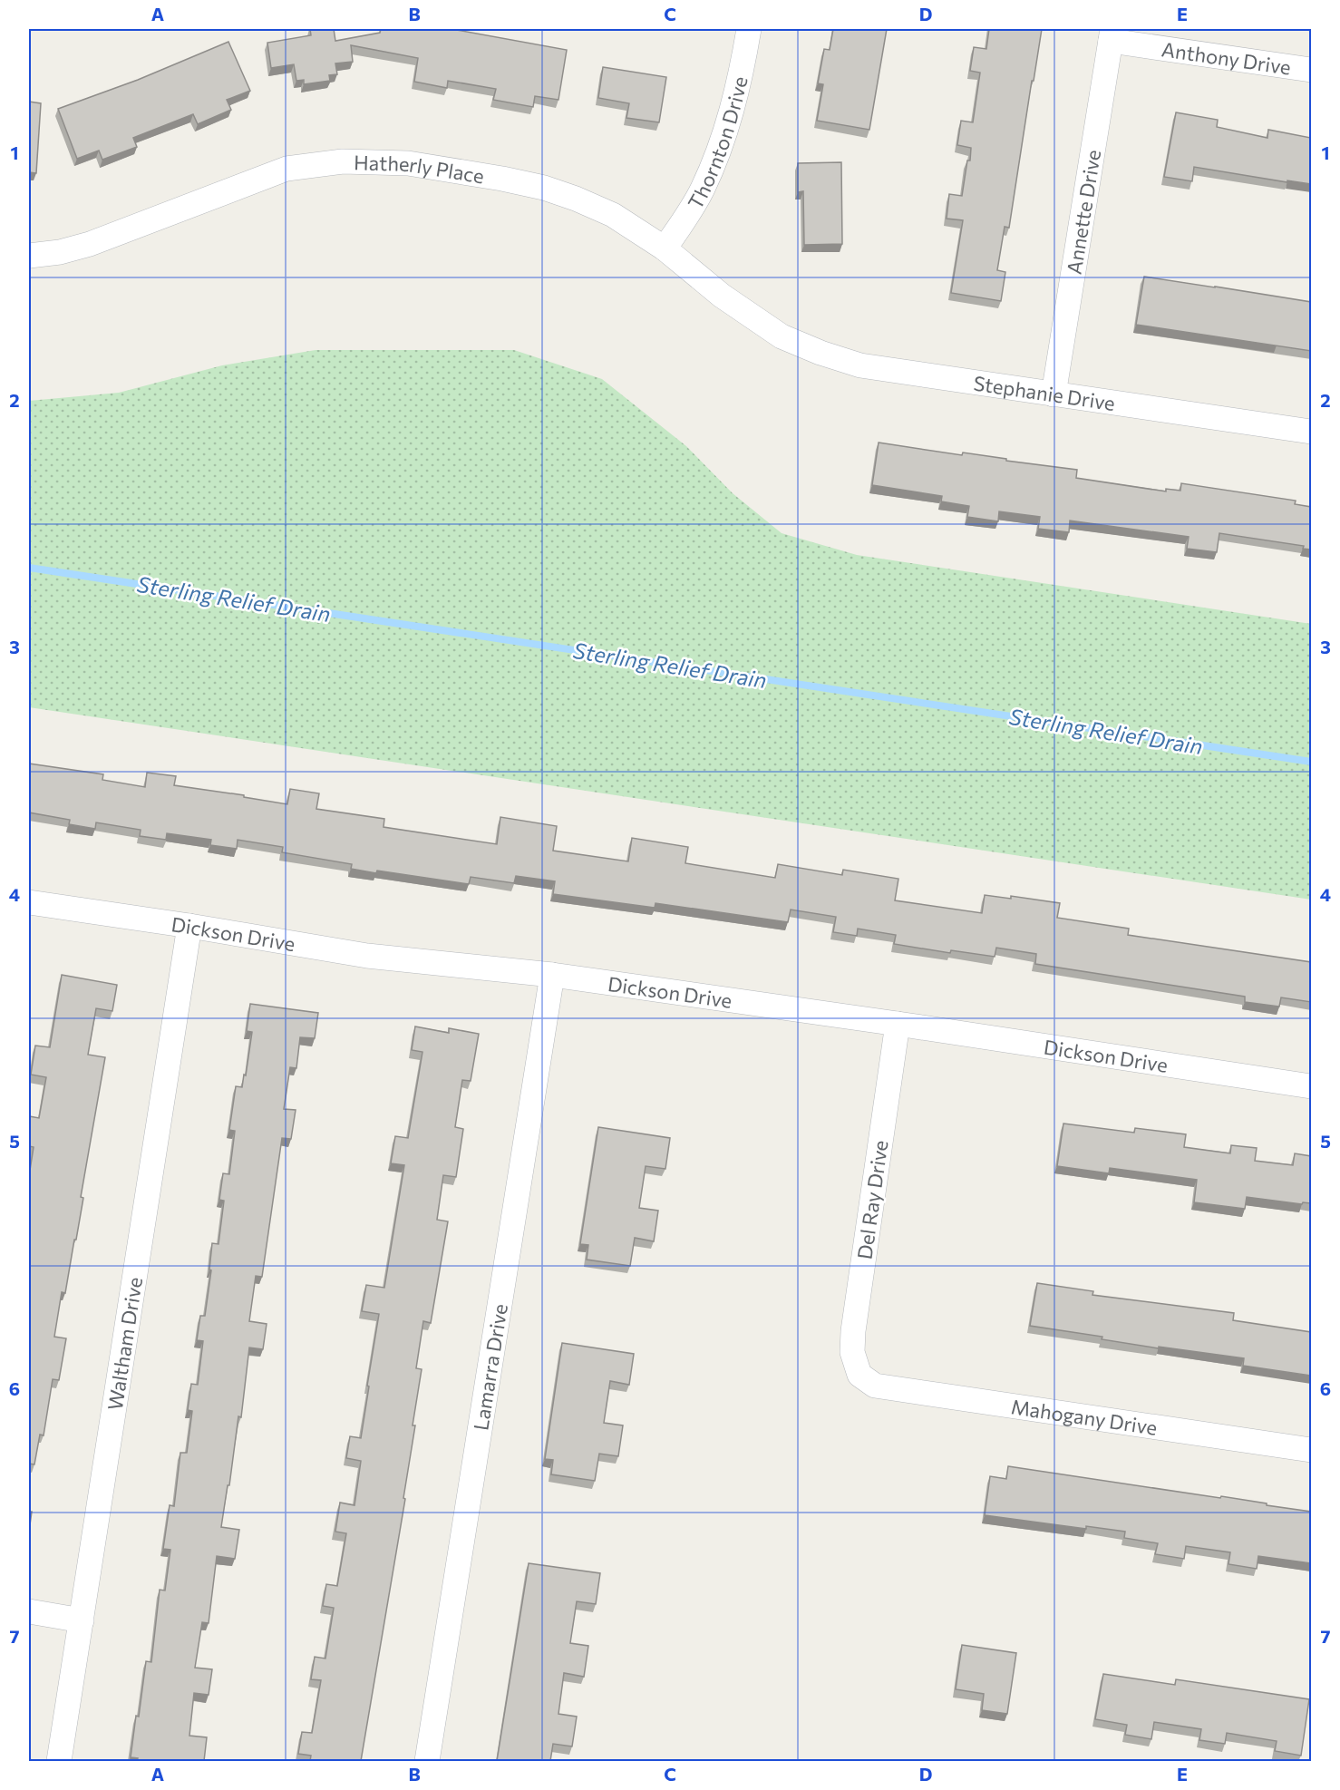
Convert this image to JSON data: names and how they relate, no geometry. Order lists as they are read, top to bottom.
{
  "streets": {
    "street": [
      "Anthony Drive",
      "Thornton Drive",
      "Hatherly Place",
      "Annette Drive",
      "Stephanie Drive",
      "Dickson Drive",
      "Del Ray Drive",
      "Waltham Drive",
      "Lamarra Drive",
      "Mahogany Drive"
    ]
  },
  "crossings": [
    ["Anthony Drive", "Annette Drive"],
    ["Thornton Drive", "Hatherly Place"],
    ["Hatherly Place", "Stephanie Drive"],
    ["Annette Drive", "Stephanie Drive"],
    ["Dickson Drive", "Del Ray Drive"],
    ["Dickson Drive", "Waltham Drive"],
    ["Dickson Drive", "Lamarra Drive"],
    ["Del Ray Drive", "Mahogany Drive"]
  ],
  "water": ["Sterling Relief Drain"],
  "grid": {
    "columns": [
      "A",
      "B",
      "C",
      "D",
      "E"
    ],
    "rows": [
      "1",
      "2",
      "3",
      "4",
      "5",
      "6",
      "7"
    ]
  }
}
